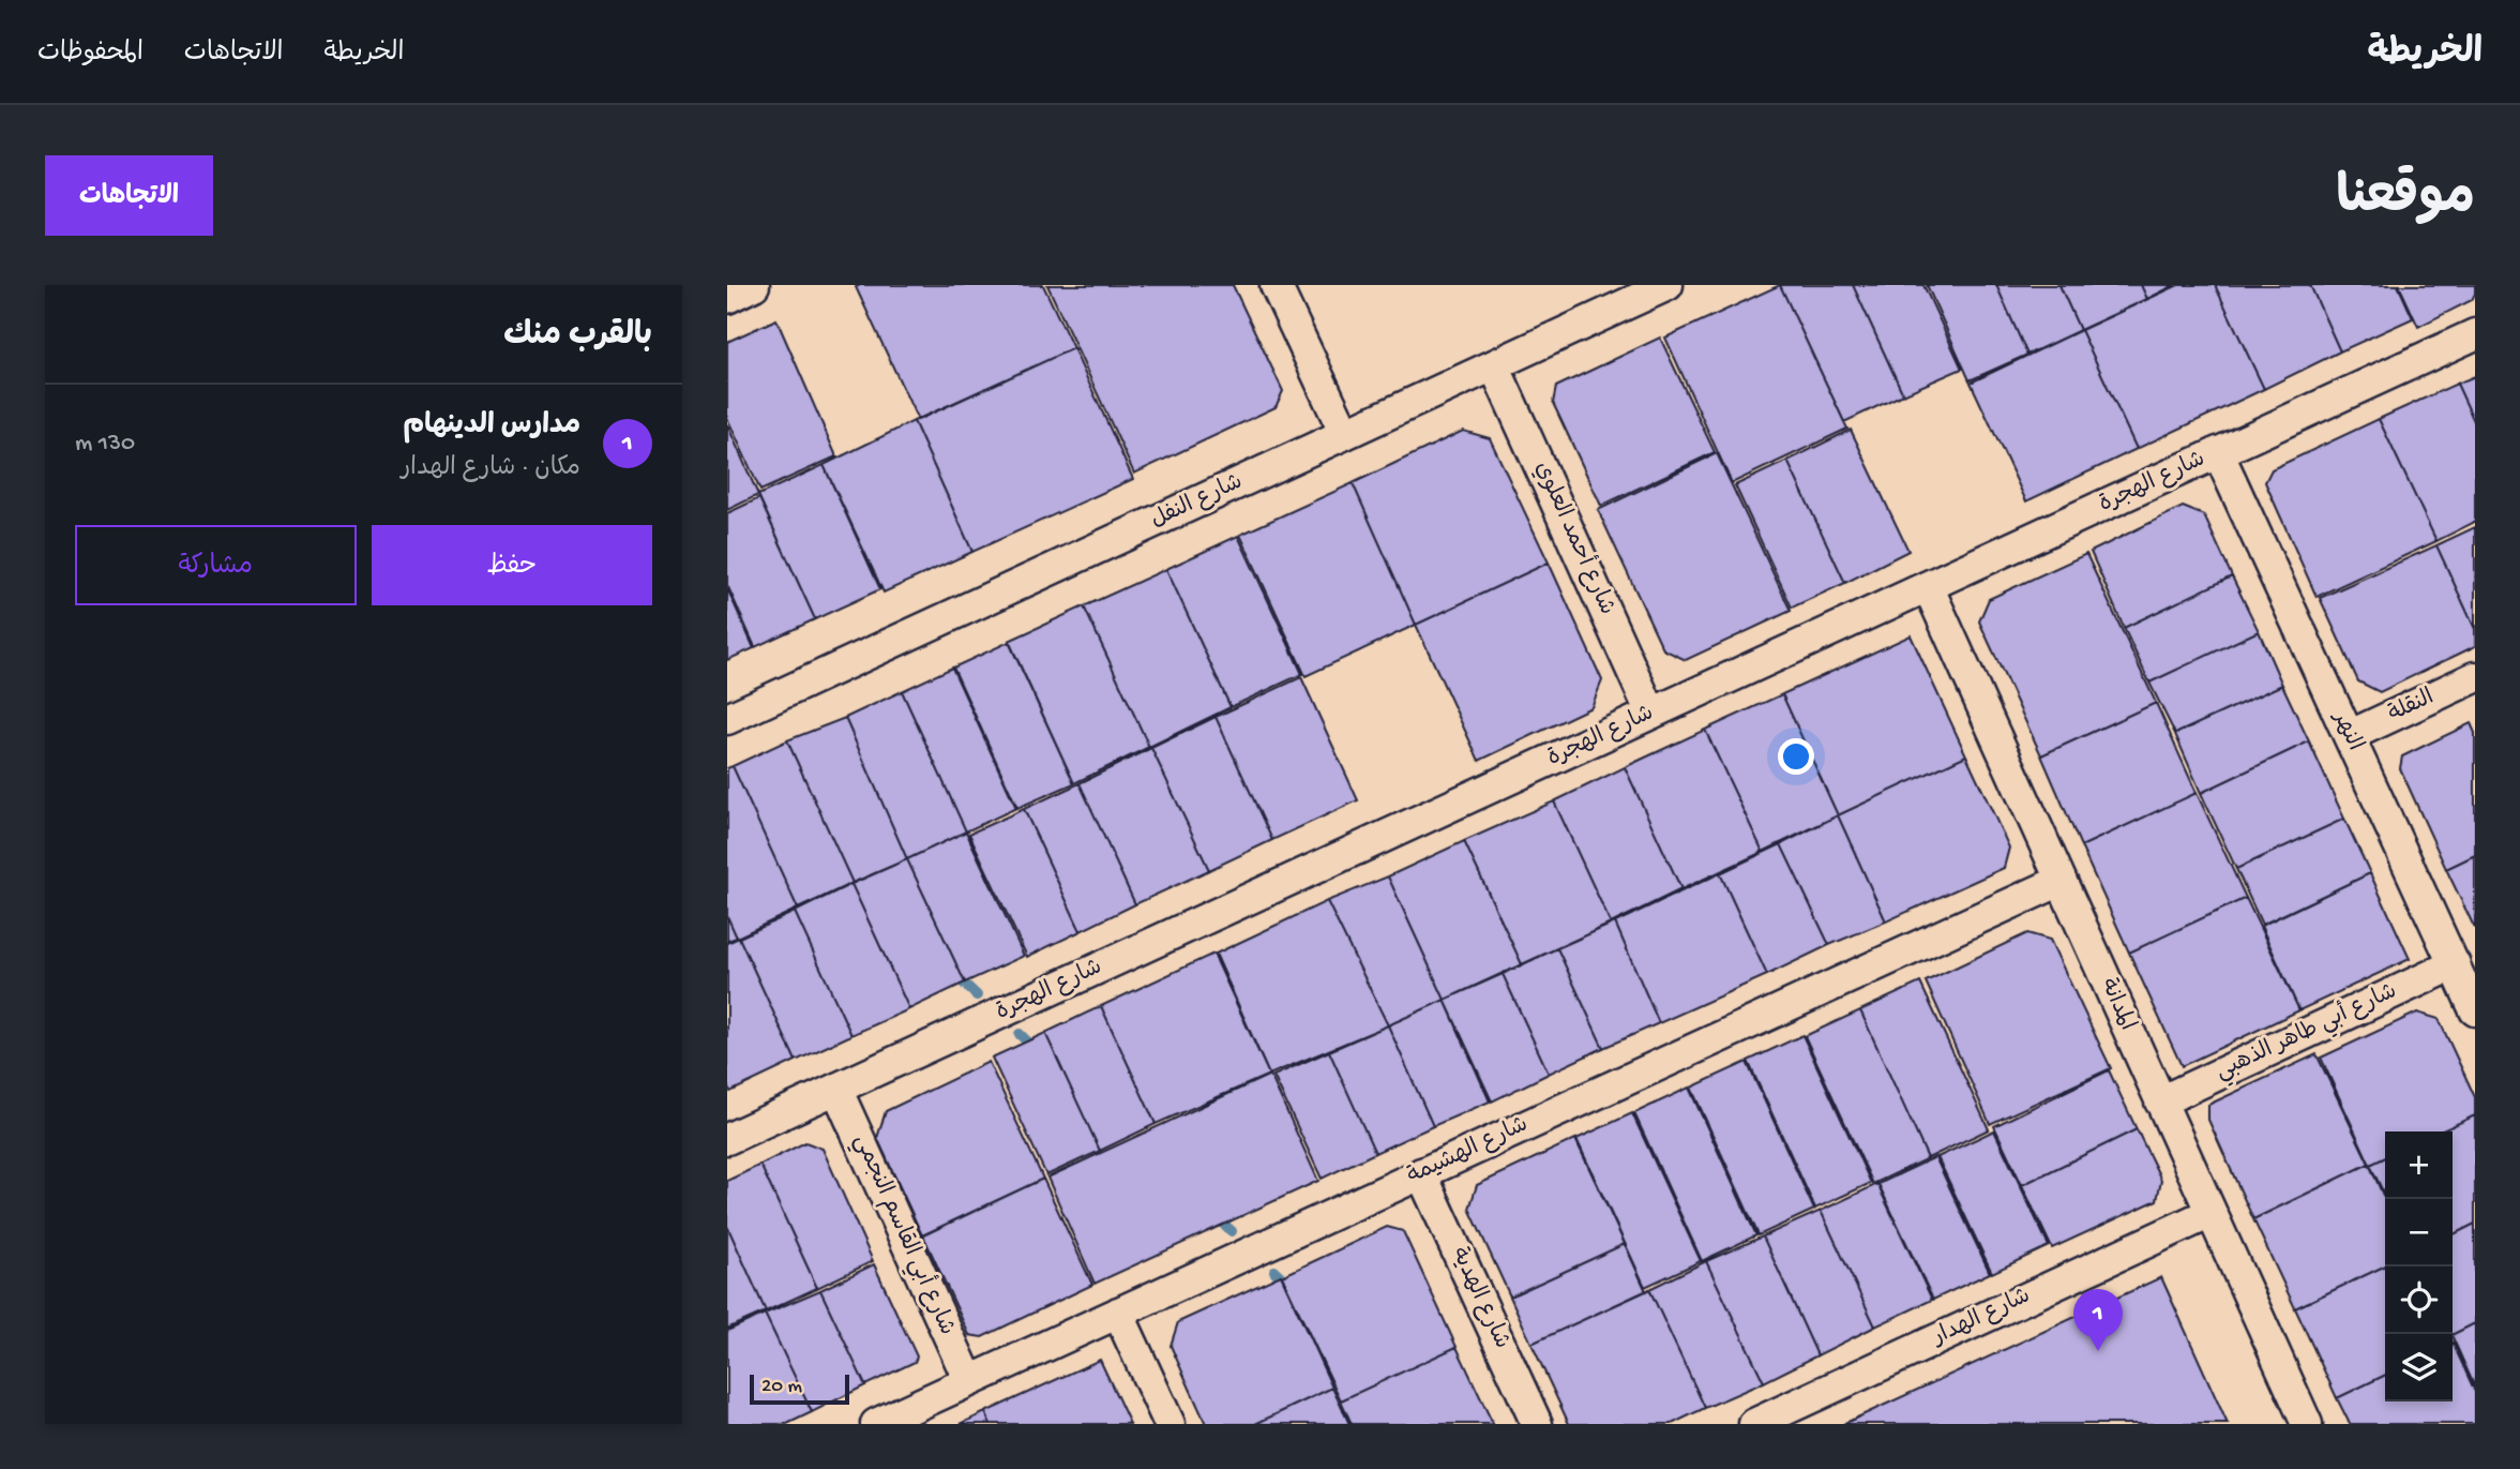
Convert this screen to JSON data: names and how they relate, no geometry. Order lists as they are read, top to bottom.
{
  "streets": {
    "street": [
      "شارع الهجرة",
      "شارع النفل",
      "شارع أحمد العلوي",
      "النقلة",
      "النهر",
      "المدانة",
      "شارع أبي طاهر الذهبي",
      "شارع الهشيمة",
      "شارع أبي القاسم النجمي",
      "شارع الهدية",
      "شارع الهدار"
    ]
  },
  "crossings": [
    ["شارع الهجرة", "شارع أحمد العلوي"],
    ["شارع الهجرة", "النهر"],
    ["شارع الهجرة", "المدانة"],
    ["شارع الهجرة", "شارع أبي القاسم النجمي"],
    ["شارع النفل", "شارع أحمد العلوي"],
    ["النقلة", "النهر"],
    ["النهر", "شارع أبي طاهر الذهبي"],
    ["المدانة", "شارع أبي طاهر الذهبي"],
    ["المدانة", "شارع الهشيمة"],
    ["المدانة", "شارع الهدار"],
    ["شارع الهشيمة", "شارع أبي القاسم النجمي"],
    ["شارع الهشيمة", "شارع الهدية"]
  ],
  "scale_bar": "20 m",
  "page": {
    "header": "الخريطة",
    "nav": ["الخريطة", "الاتجاهات", "المحفوظات"],
    "title": "موقعنا",
    "buttons": [
      "الاتجاهات",
      ["حفظ", "مشاركة"]
    ],
    "heading": "بالقرب منك",
    "list": [
      {
        "mark": "1",
        "name": "مدارس الدينهام",
        "note": "مكان · شارع الهدار",
        "value": "130 m"
      }
    ],
    "map_buttons": ["+", "−"],
    "pins": "1",
    "scale": "20 m"
  }
}
